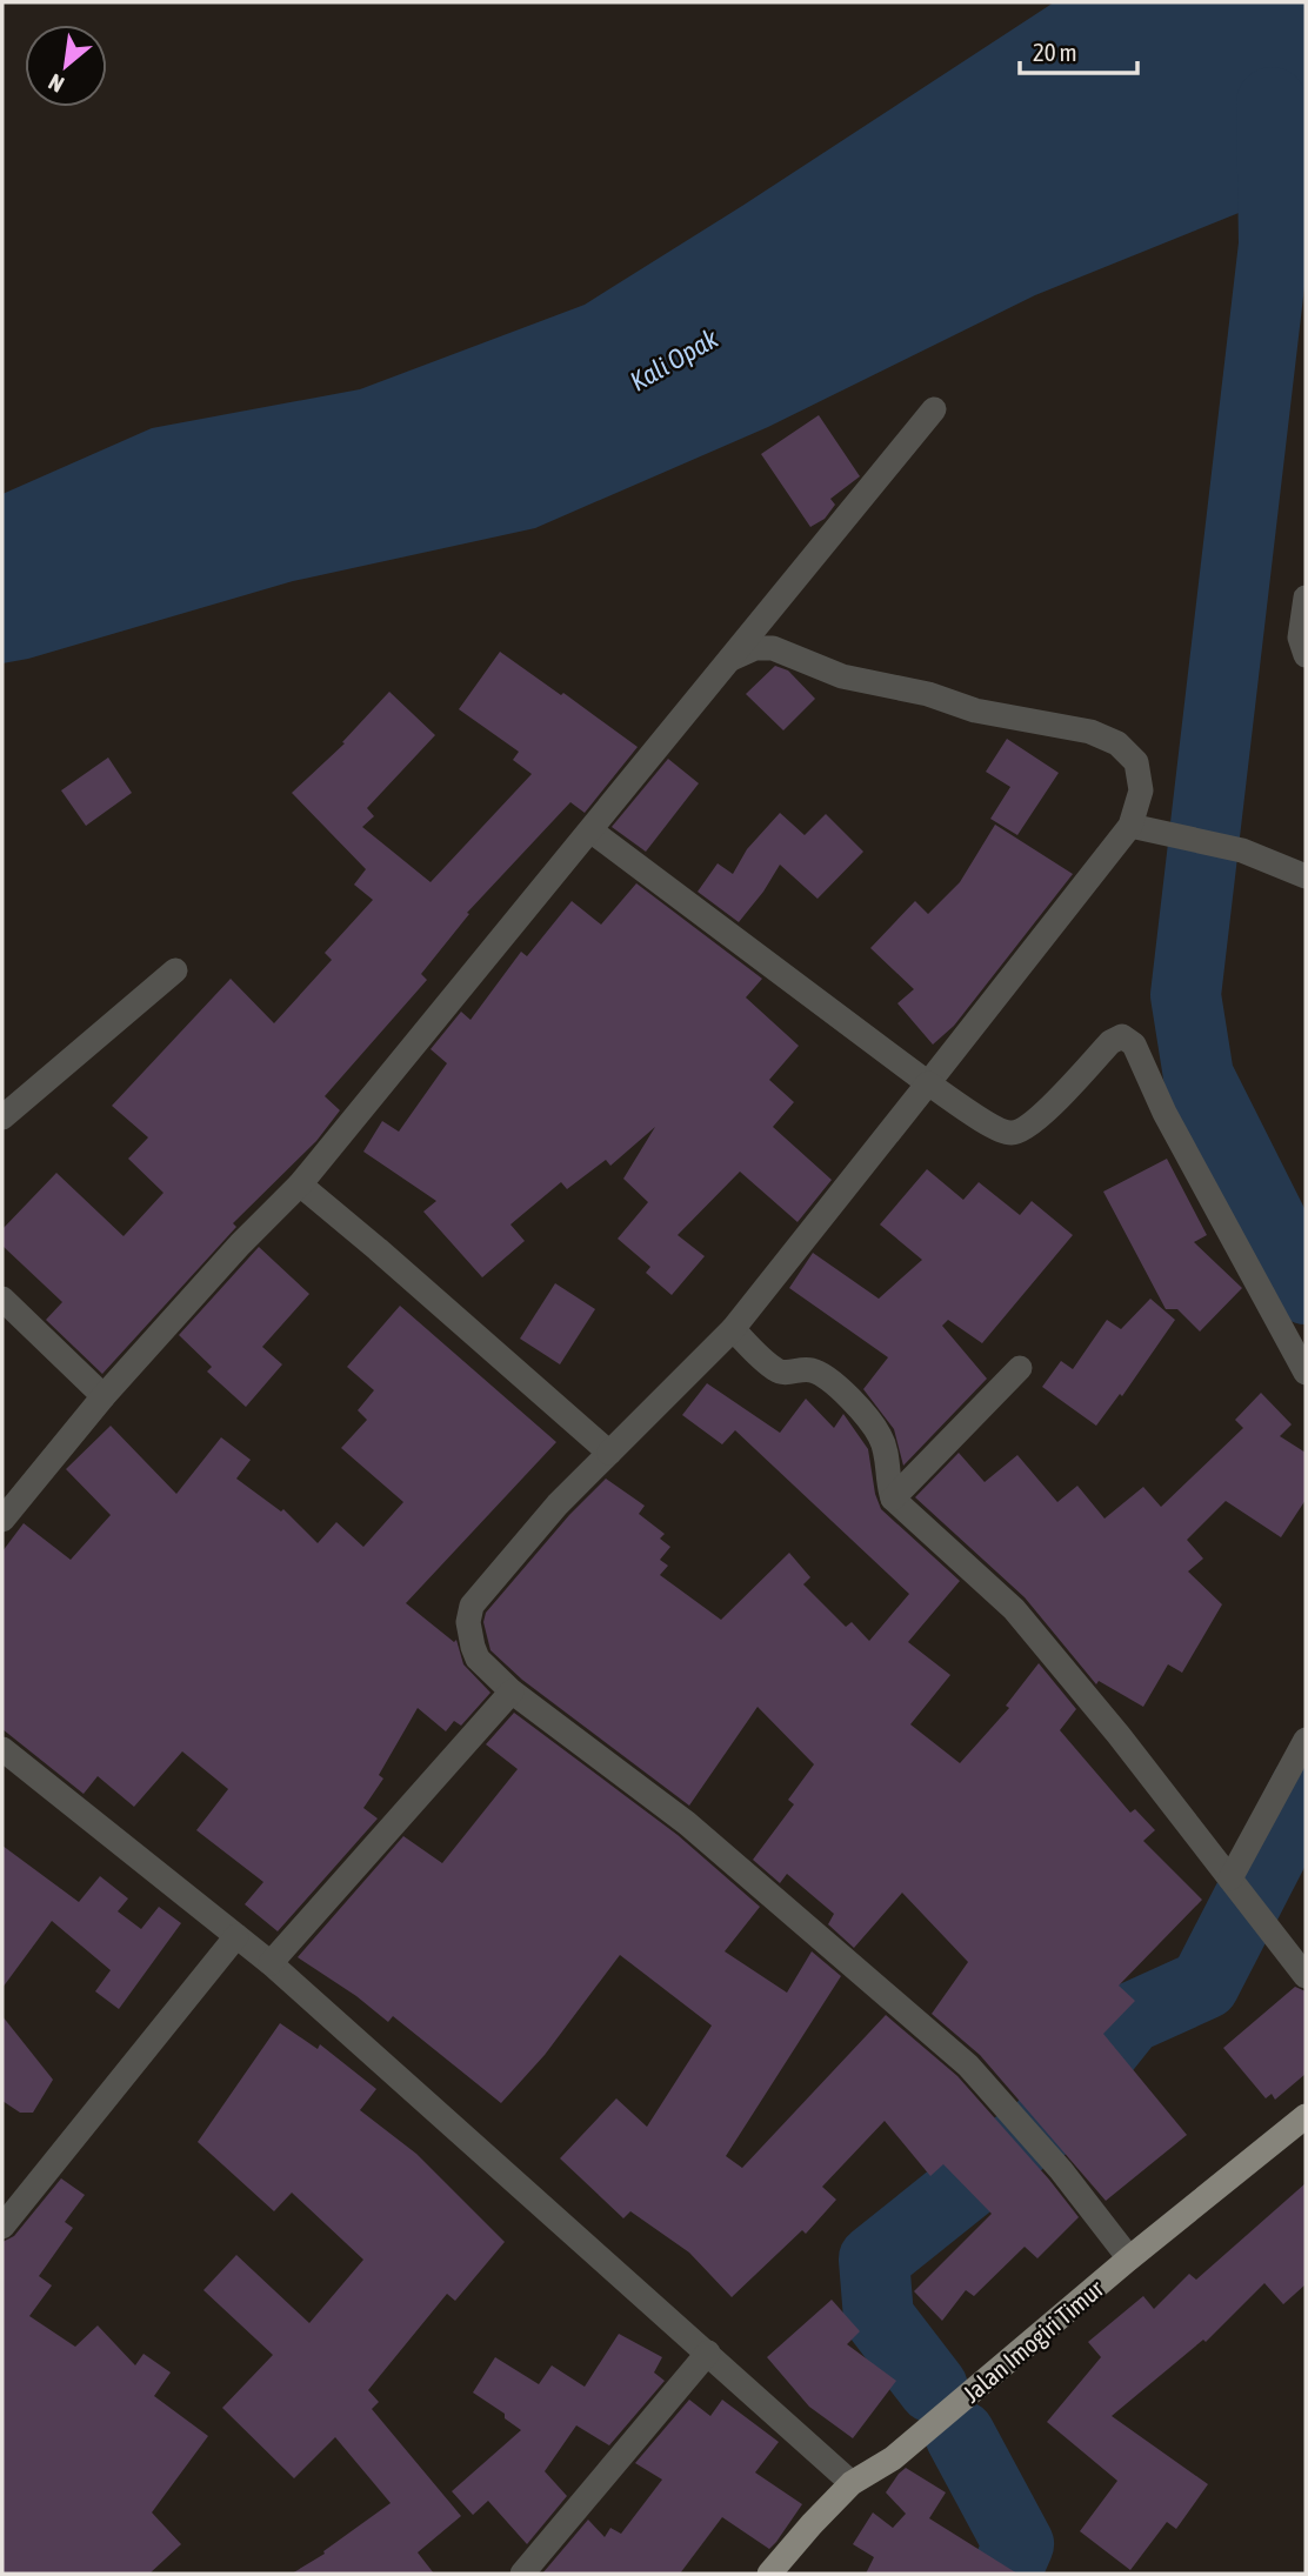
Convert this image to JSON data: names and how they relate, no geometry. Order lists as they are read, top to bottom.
{
  "streets": {
    "main road": ["Jalan Imogiri Timur"]
  },
  "water": ["Kali Opak"],
  "scale_bar": "20 m",
  "north": "bottom left"
}
